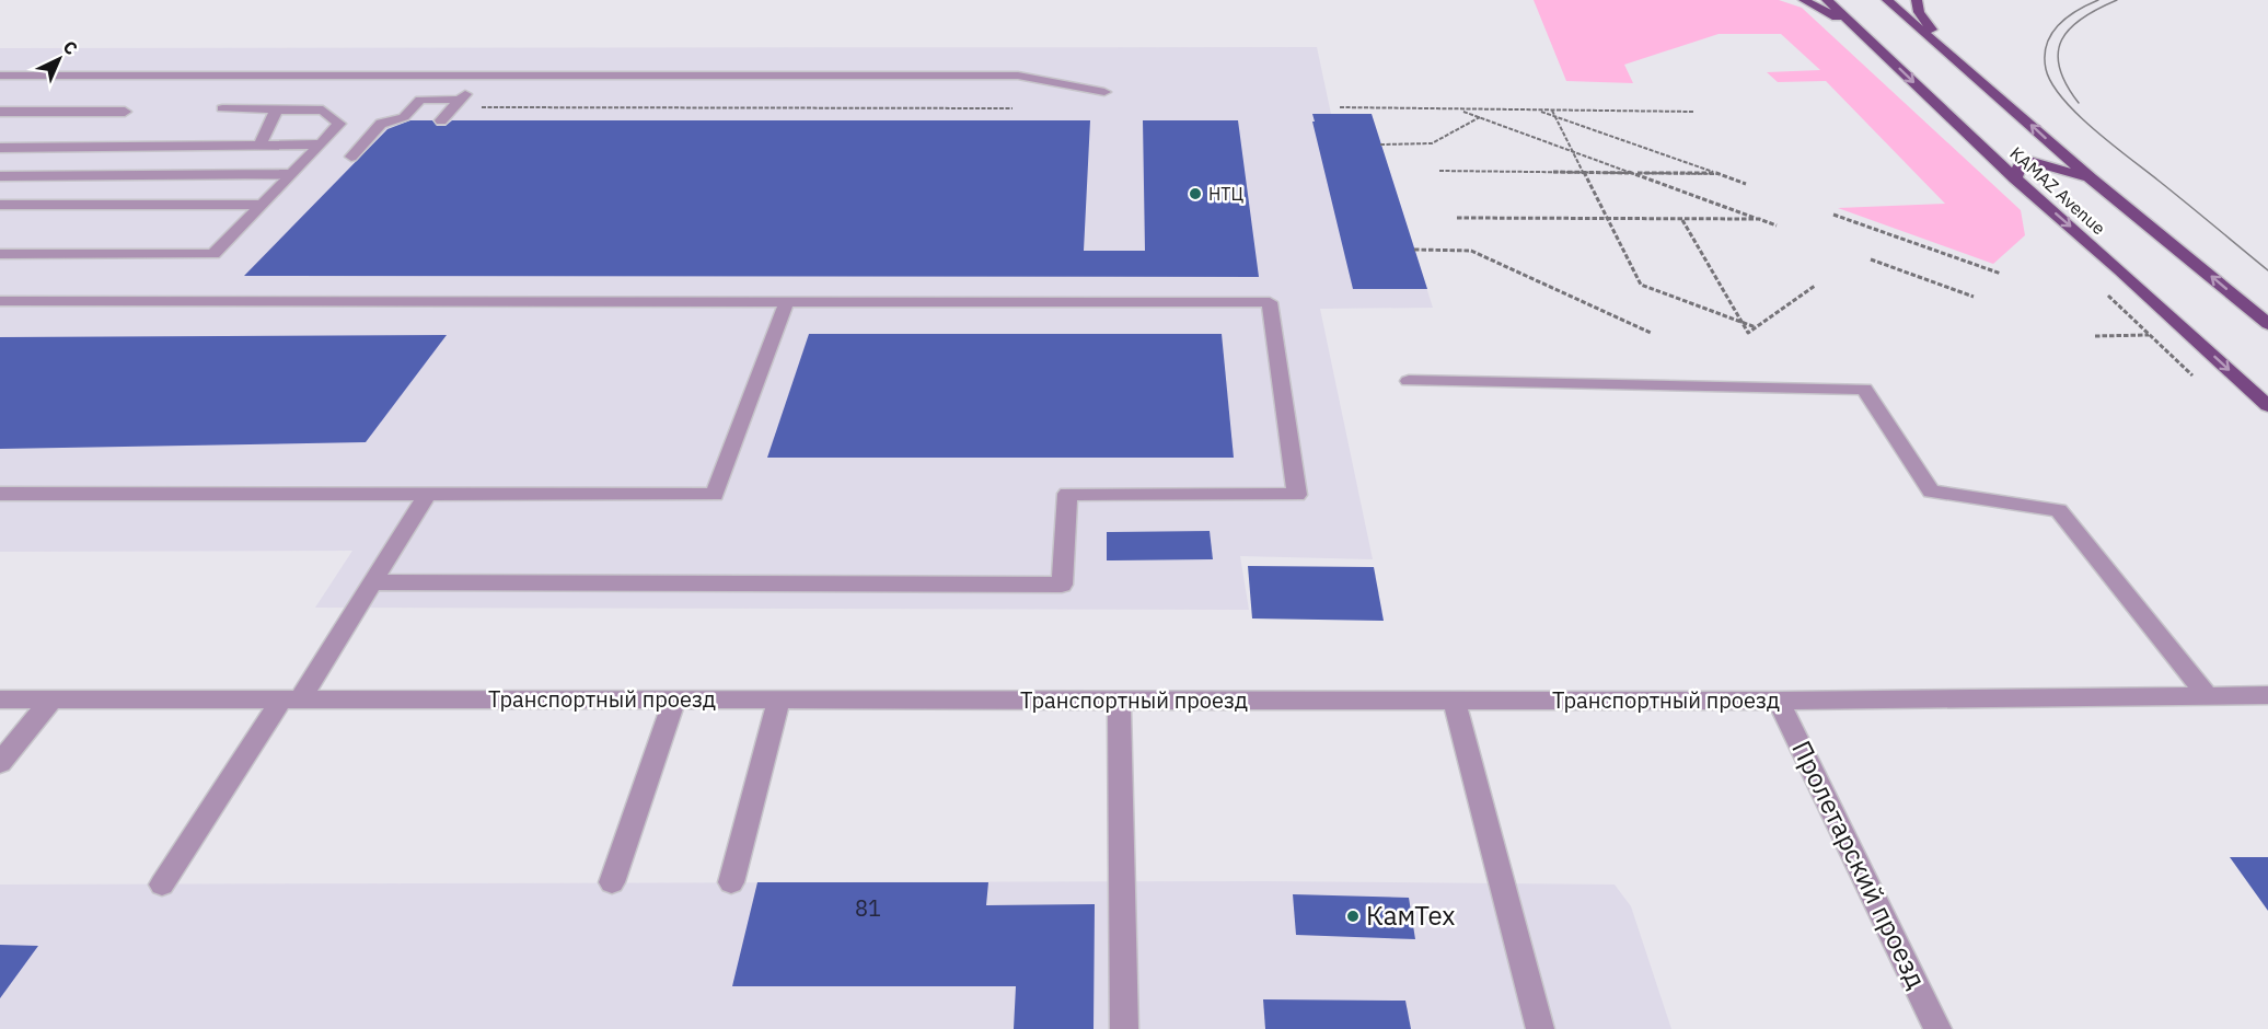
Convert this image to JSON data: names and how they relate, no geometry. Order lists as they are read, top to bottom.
{
  "streets": {
    "main road": ["KAMAZ Avenue"],
    "street": ["Транспортный проезд", "Пролетарский проезд"]
  },
  "crossings": [
    ["Транспортный проезд", "Пролетарский проезд"]
  ],
  "places": ["НТЦ", "КамТех"],
  "house_numbers": ["81"],
  "north": "top right"
}
